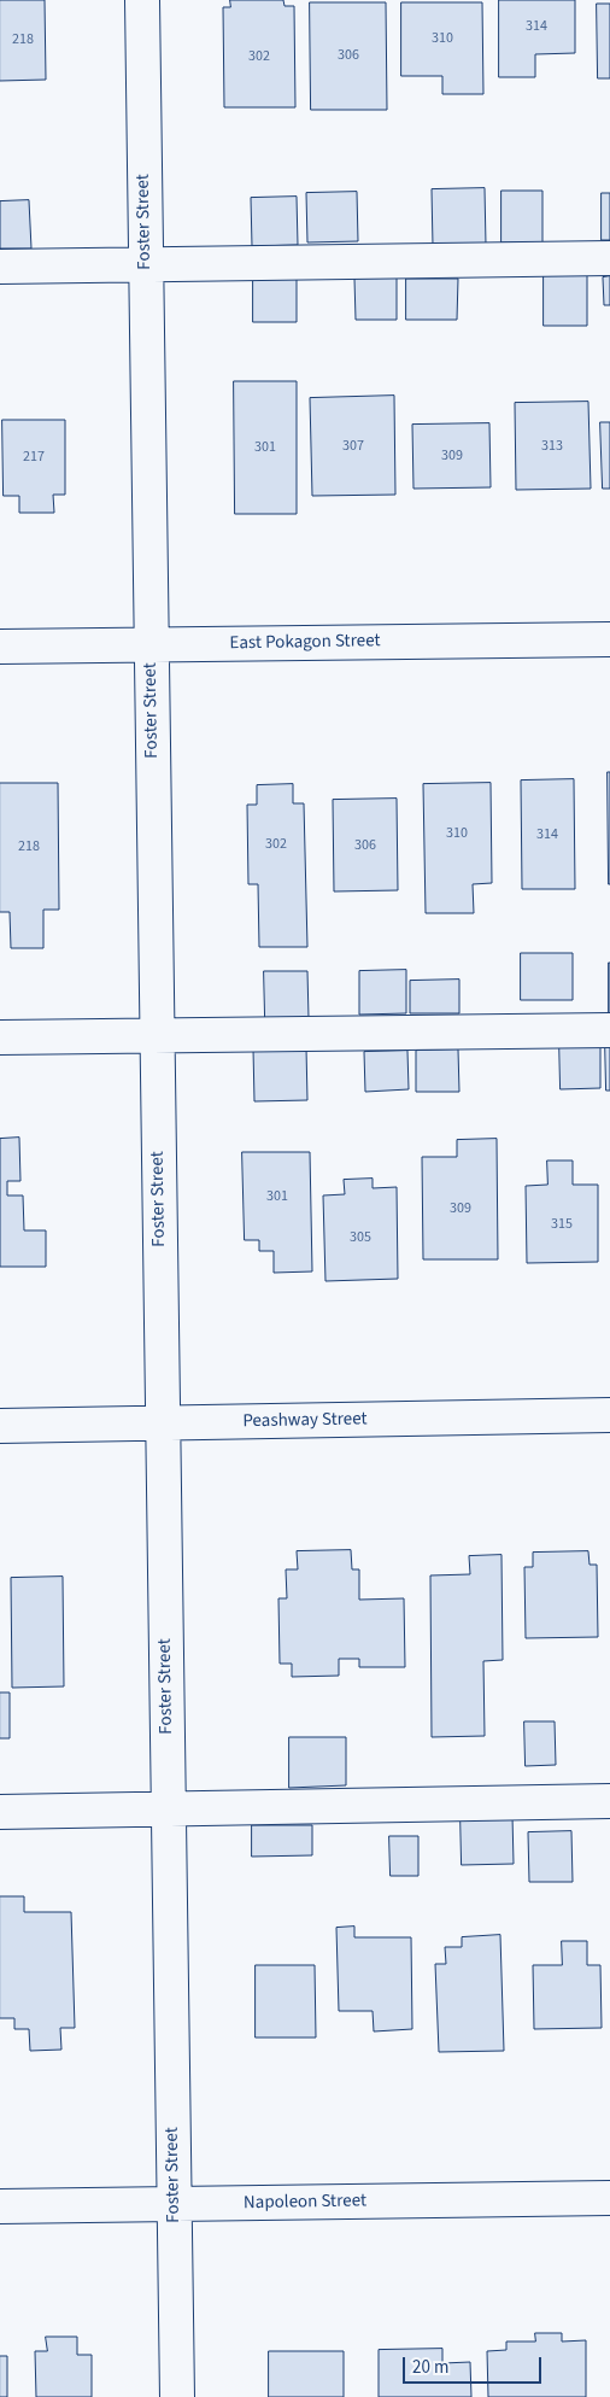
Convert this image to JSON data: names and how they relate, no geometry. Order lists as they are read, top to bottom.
{
  "streets": {
    "street": [
      "Foster Street",
      "East Pokagon Street",
      "Peashway Street",
      "Napoleon Street"
    ]
  },
  "crossings": [
    ["Foster Street", "East Pokagon Street"],
    ["Foster Street", "Peashway Street"],
    ["Foster Street", "Napoleon Street"]
  ],
  "house_numbers": [
    "314",
    "310",
    "218",
    "306",
    "302",
    "307",
    "313",
    "301",
    "309",
    "217",
    "310",
    "314",
    "302",
    "306",
    "218",
    "301",
    "309",
    "315",
    "305"
  ],
  "scale_bar": "20 m"
}
